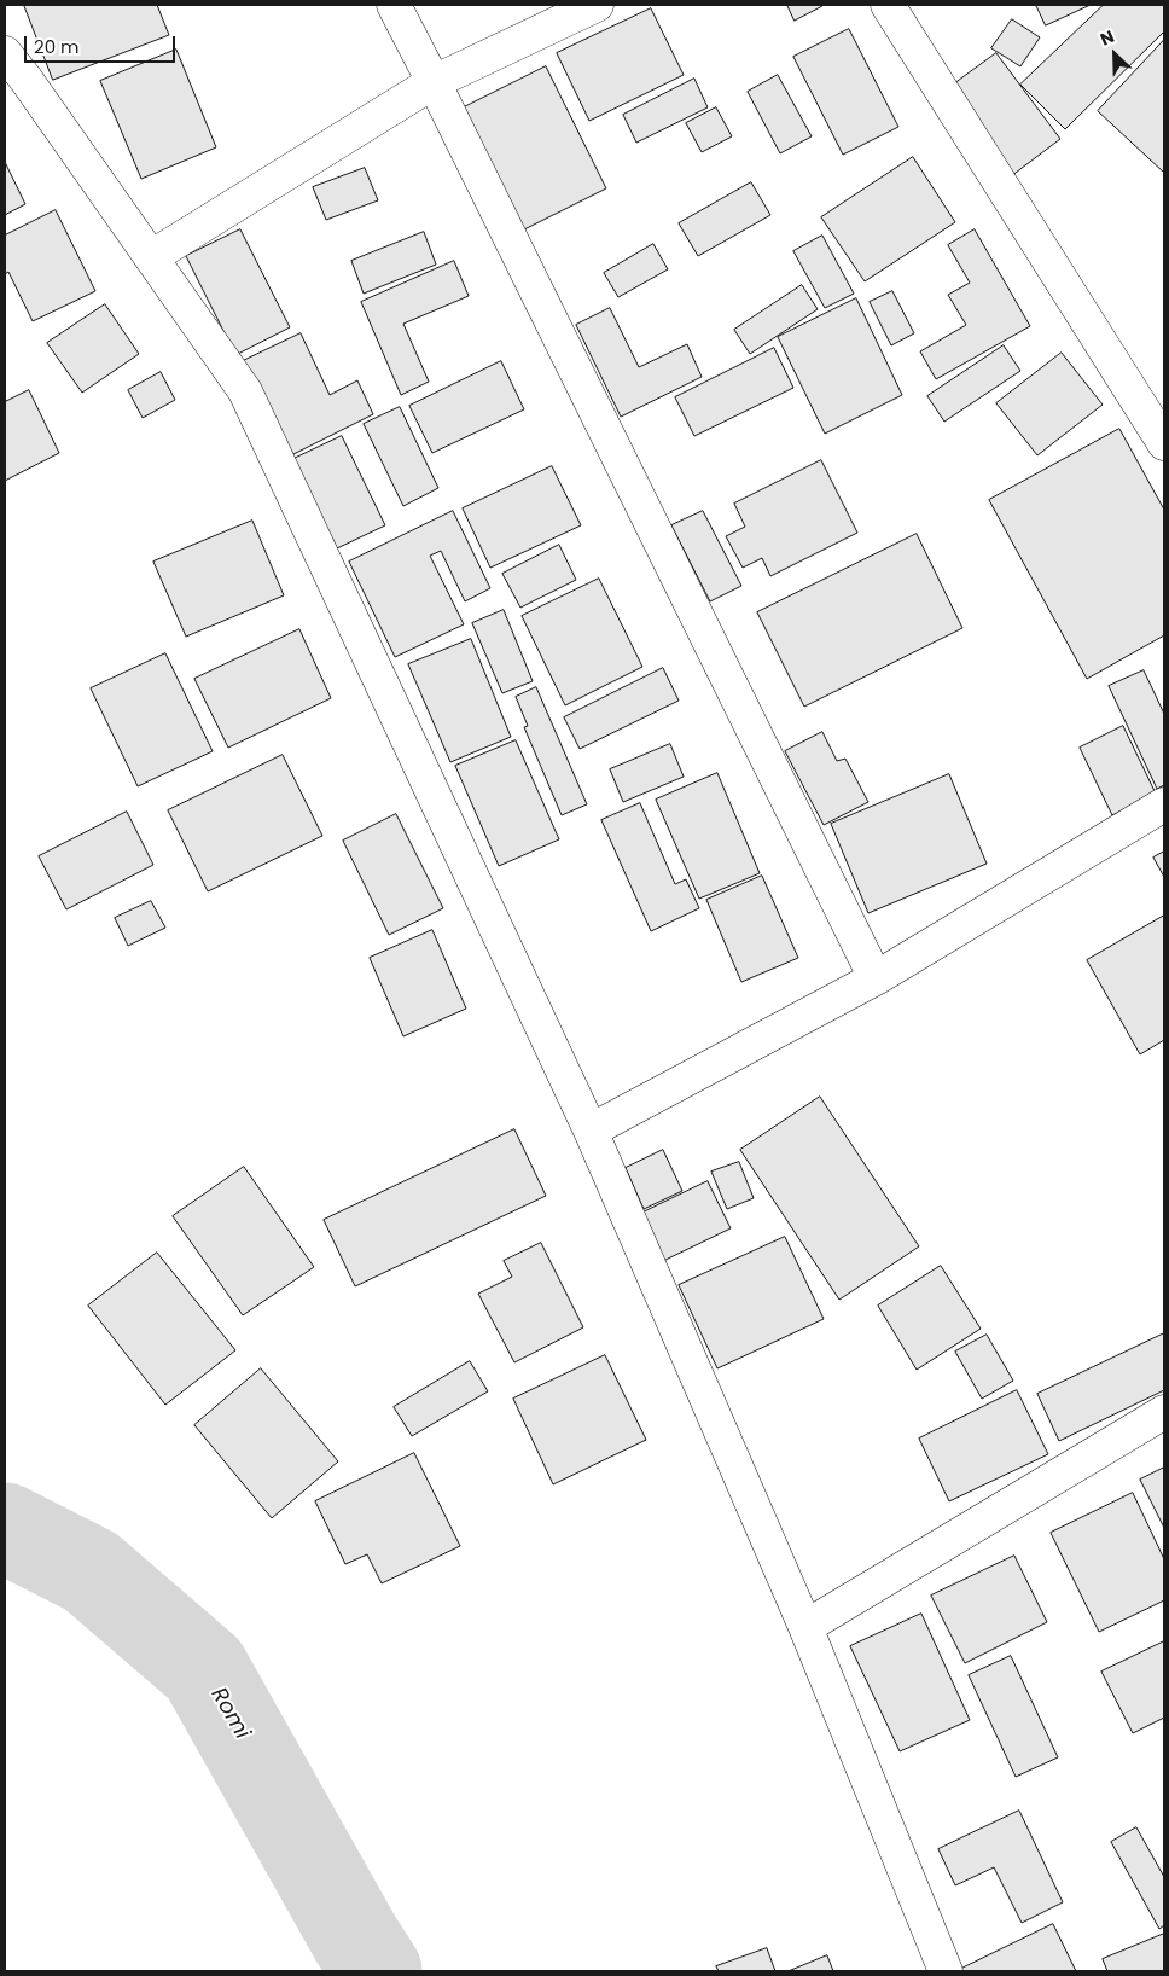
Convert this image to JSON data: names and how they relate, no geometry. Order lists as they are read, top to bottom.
{
  "water": ["Romi"],
  "scale_bar": "20 m",
  "north": "top left"
}
